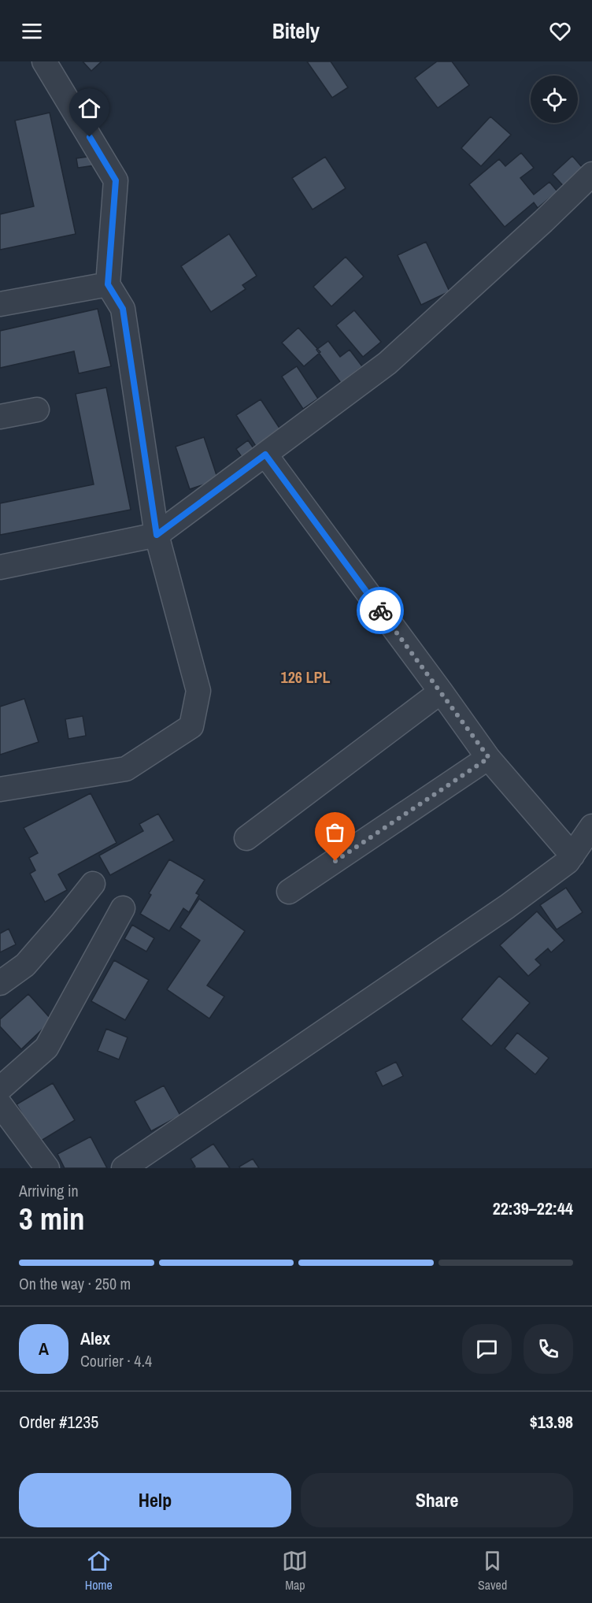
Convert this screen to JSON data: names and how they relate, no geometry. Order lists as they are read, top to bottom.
{
  "districts": ["126 LPL"],
  "page": {
    "header": "Bitely",
    "heading": ["3 min", "Arriving in", "22:39–22:44"],
    "panel": [
      "Alex",
      "Courier · 4.4",
      "Order #1235",
      "$13.98"
    ],
    "bar": "On the way · 250 m",
    "round": "A",
    "buttons": ["Help", "Share"],
    "tabs": ["Home", "Map", "Saved"]
  }
}
